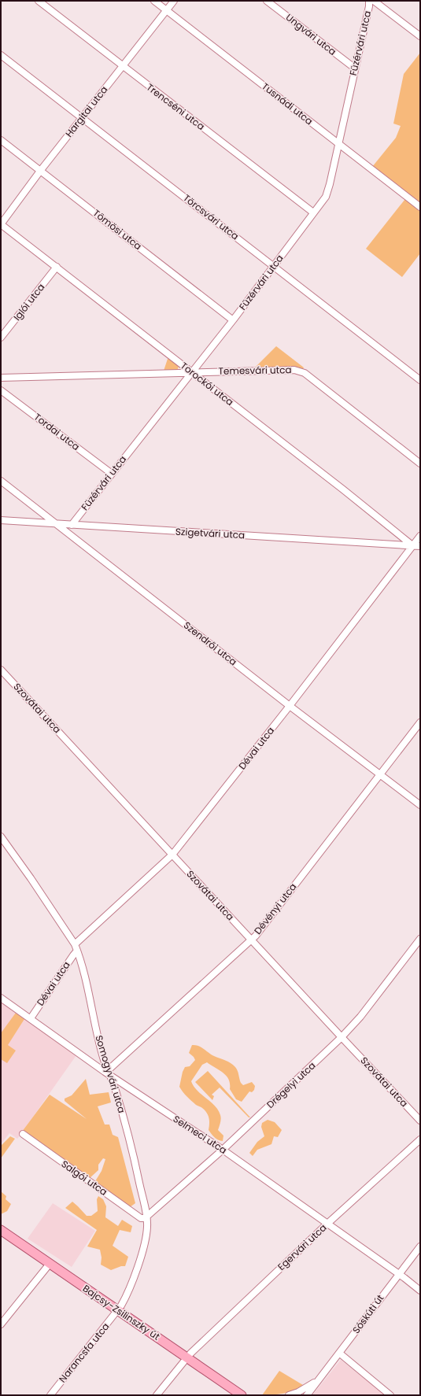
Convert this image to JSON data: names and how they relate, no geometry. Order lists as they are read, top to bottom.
{
  "streets": {
    "main road": ["Bajcsy-Zsilinszky út"],
    "street": [
      "Ungvári utca",
      "Füzérvári utca",
      "Tusnádi utca",
      "Trencséni utca",
      "Hargitai utca",
      "Törcsvári utca",
      "Tömösi utca",
      "Iglói utca",
      "Temesvári utca",
      "Torockói utca",
      "Tordai utca",
      "Szigetvári utca",
      "Szendrői utca",
      "Szovátai utca",
      "Dévai utca",
      "Dévényi utca",
      "Somogyvári utca",
      "Drégelyi utca",
      "Selmeci utca",
      "Salgói utca",
      "Egervári utca",
      "Sóskúti út",
      "Narancsfa utca"
    ]
  },
  "crossings": [
    ["Ungvári utca", "Füzérvári utca"],
    ["Füzérvári utca", "Tusnádi utca"],
    ["Füzérvári utca", "Trencséni utca"],
    ["Füzérvári utca", "Törcsvári utca"],
    ["Füzérvári utca", "Tömösi utca"],
    ["Füzérvári utca", "Temesvári utca"],
    ["Füzérvári utca", "Torockói utca"],
    ["Füzérvári utca", "Tordai utca"],
    ["Füzérvári utca", "Szigetvári utca"],
    ["Tusnádi utca", "Hargitai utca"],
    ["Trencséni utca", "Hargitai utca"],
    ["Hargitai utca", "Törcsvári utca"],
    ["Hargitai utca", "Tömösi utca"],
    ["Hargitai utca", "Torockói utca"],
    ["Iglói utca", "Torockói utca"],
    ["Temesvári utca", "Torockói utca"],
    ["Torockói utca", "Szigetvári utca"],
    ["Torockói utca", "Dévai utca"],
    ["Szigetvári utca", "Szendrői utca"],
    ["Szigetvári utca", "Dévai utca"],
    ["Szendrői utca", "Dévai utca"],
    ["Szendrői utca", "Dévényi utca"],
    ["Szovátai utca", "Dévai utca"],
    ["Szovátai utca", "Dévényi utca"],
    ["Szovátai utca", "Drégelyi utca"],
    ["Dévai utca", "Somogyvári utca"],
    ["Dévai utca", "Selmeci utca"],
    ["Dévényi utca", "Somogyvári utca"],
    ["Dévényi utca", "Selmeci utca"],
    ["Somogyvári utca", "Drégelyi utca"],
    ["Somogyvári utca", "Selmeci utca"],
    ["Somogyvári utca", "Salgói utca"],
    ["Somogyvári utca", "Bajcsy-Zsilinszky út"],
    ["Somogyvári utca", "Narancsfa utca"],
    ["Drégelyi utca", "Selmeci utca"],
    ["Drégelyi utca", "Salgói utca"],
    ["Selmeci utca", "Egervári utca"],
    ["Selmeci utca", "Sóskúti út"],
    ["Egervári utca", "Bajcsy-Zsilinszky út"],
    ["Bajcsy-Zsilinszky út", "Narancsfa utca"]
  ]
}
